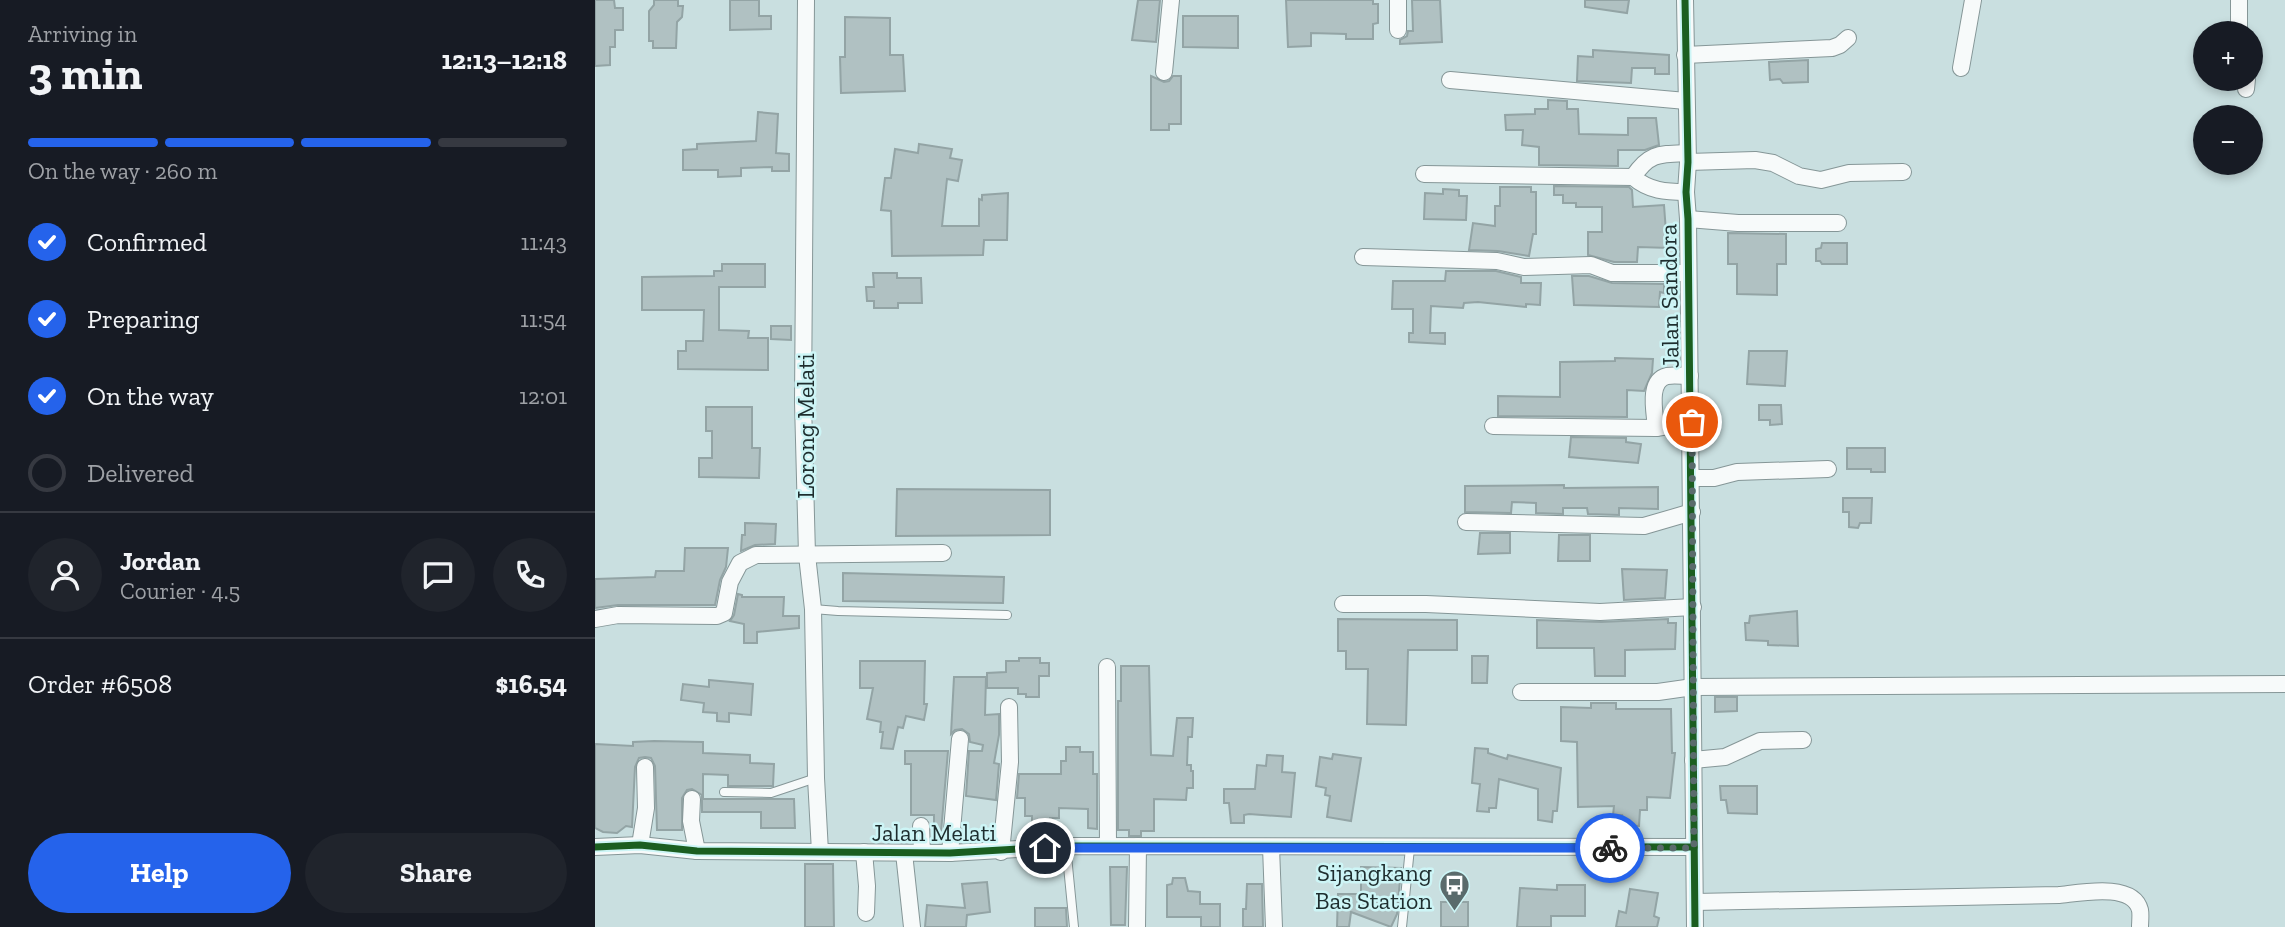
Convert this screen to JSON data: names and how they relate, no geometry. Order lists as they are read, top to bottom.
{
  "streets": {
    "street": ["Jalan Sandora", "Lorong Melati", "Jalan Melati"]
  },
  "crossings": [
    ["Jalan Sandora", "Jalan Melati"],
    ["Lorong Melati", "Jalan Melati"]
  ],
  "places": {
    "bus stop": ["Sijangkang Bas Station"]
  },
  "page": {
    "heading": ["3 min", "Arriving in", "12:13–12:18"],
    "panel": [
      "Jordan",
      "Courier · 4.5",
      "Order #6508",
      "$16.54"
    ],
    "map_buttons": ["+", "−"],
    "bar": "On the way · 260 m",
    "list": [
      ["Confirmed", "11:43"],
      ["Preparing", "11:54"],
      ["On the way", "12:01"],
      "Delivered"
    ],
    "buttons": ["Help", "Share"]
  }
}
